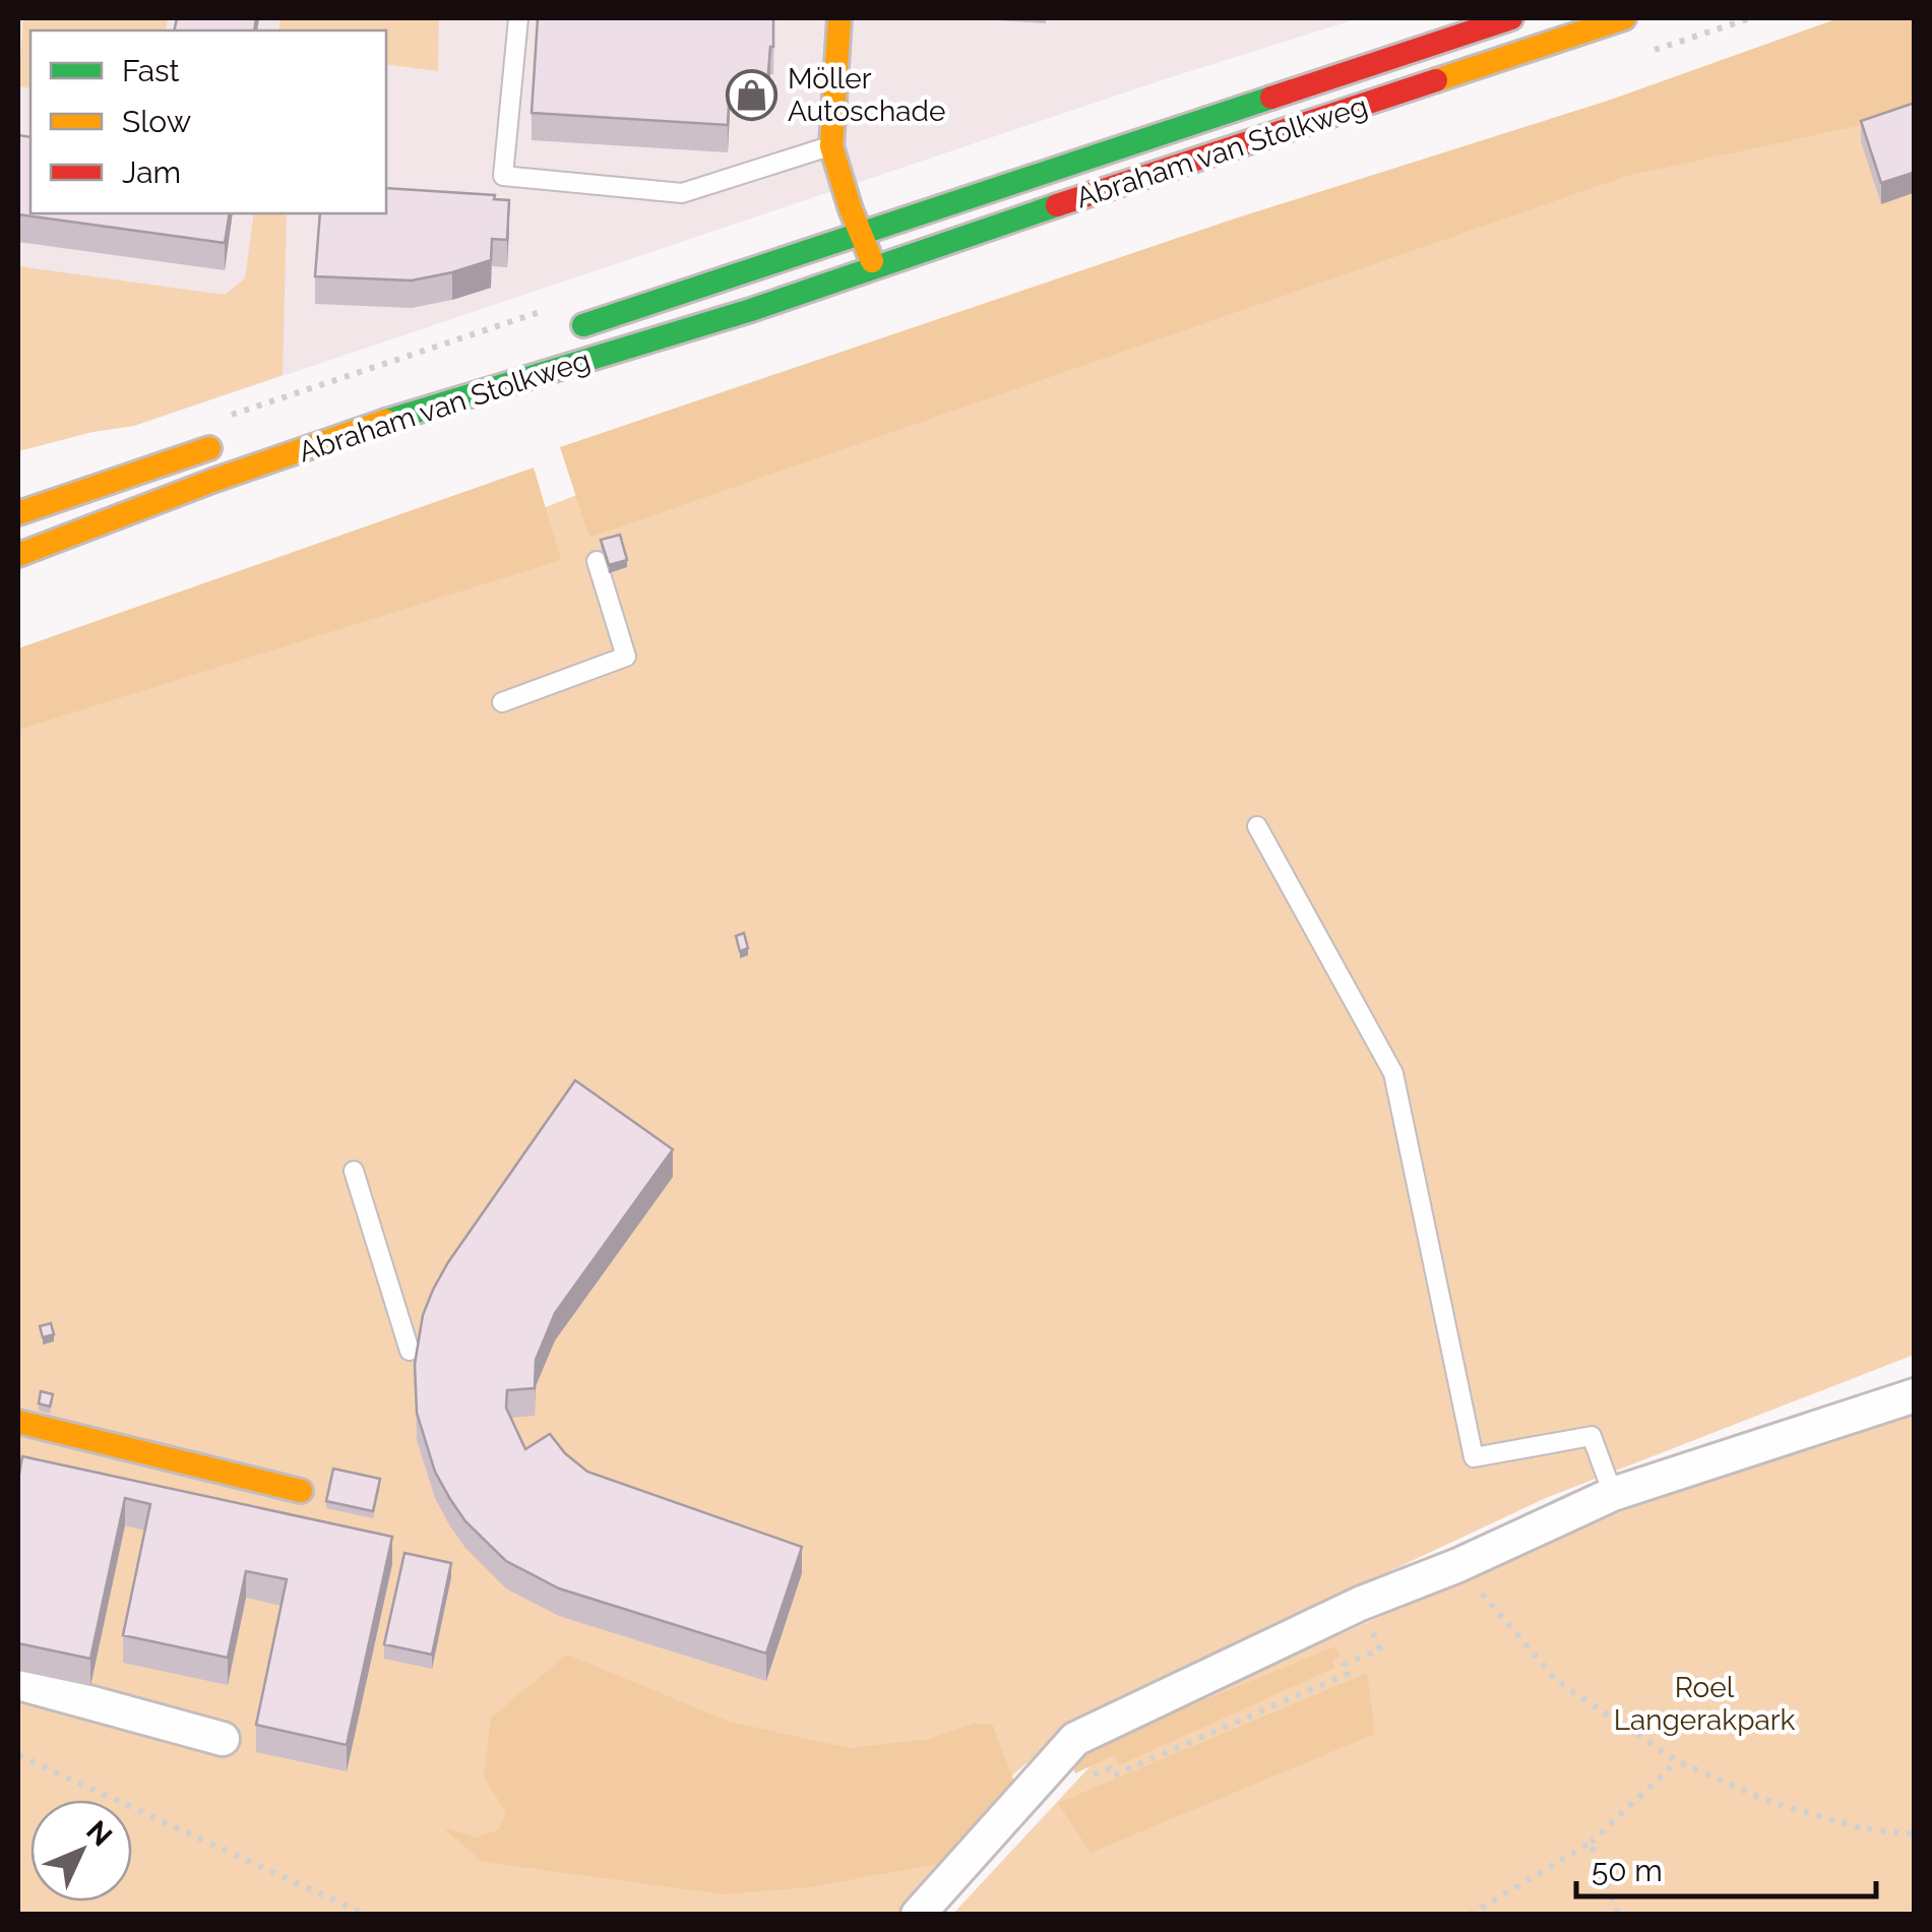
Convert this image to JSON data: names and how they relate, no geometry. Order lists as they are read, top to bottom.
{
  "streets": {
    "street": ["Abraham van Stolkweg"]
  },
  "parks": ["Roel Langerakpark"],
  "places": {
    "shop": ["Möller Autoschade"]
  },
  "legend": ["Fast", "Slow", "Jam"],
  "scale_bar": "50 m",
  "north": "top right"
}
